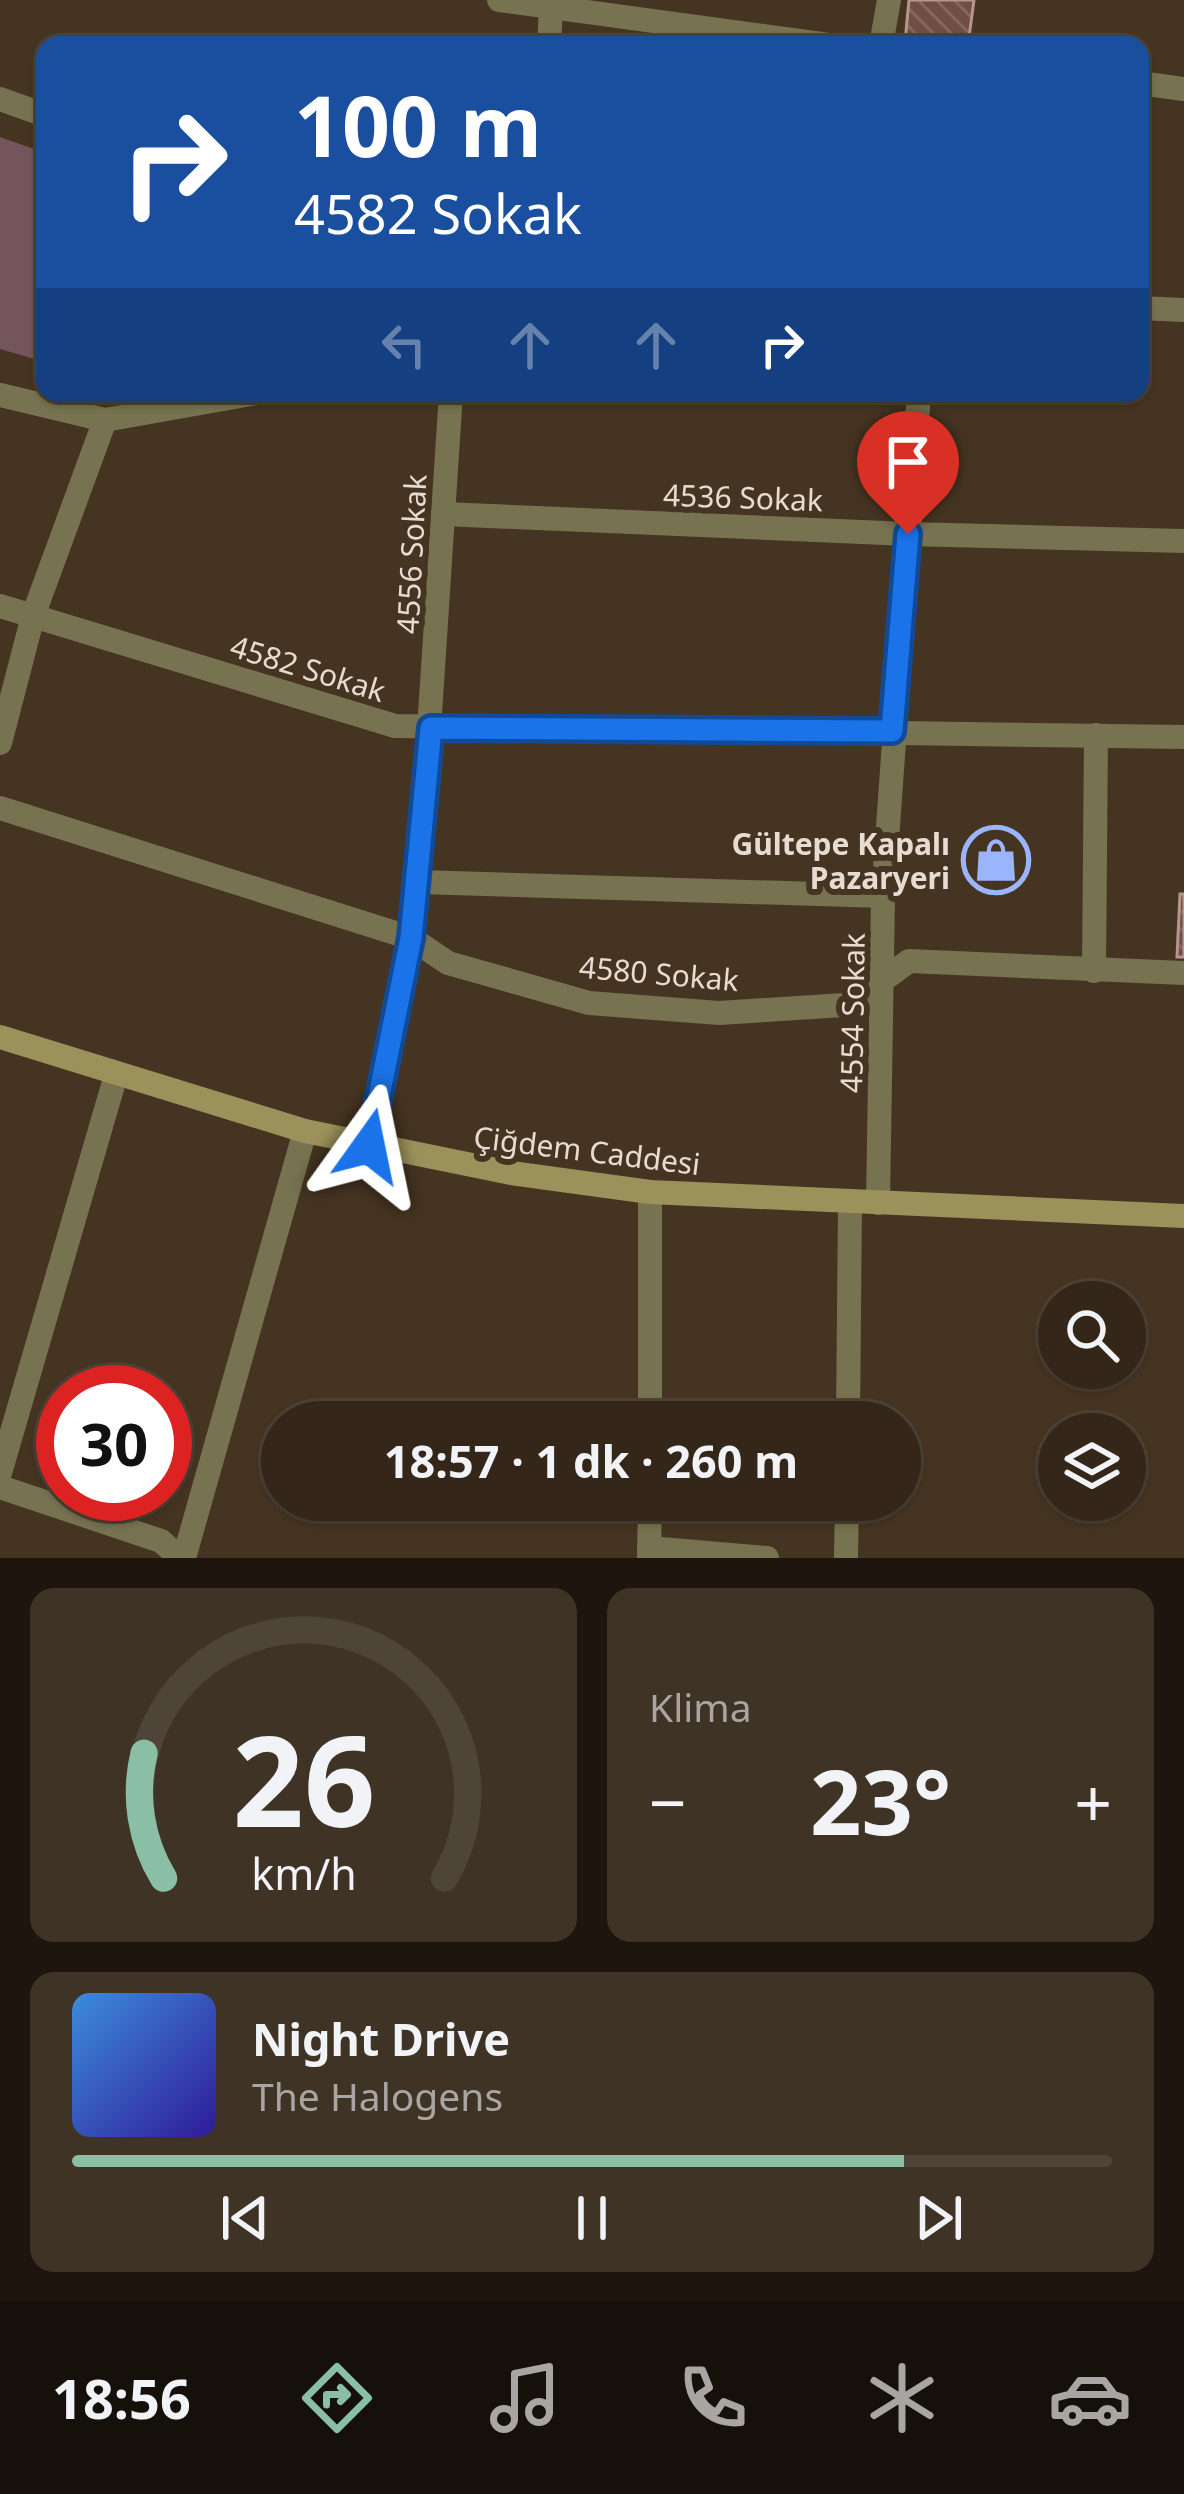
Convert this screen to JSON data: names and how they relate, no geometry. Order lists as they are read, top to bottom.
{
  "streets": {
    "street": [
      "4536 Sokak",
      "4556 Sokak",
      "4582 Sokak",
      "4580 Sokak",
      "4554 Sokak",
      "Çiğdem Caddesi"
    ]
  },
  "crossings": [
    ["4536 Sokak", "4556 Sokak"],
    ["4536 Sokak", "4554 Sokak"],
    ["4556 Sokak", "4582 Sokak"],
    ["4556 Sokak", "4580 Sokak"],
    ["4556 Sokak", "Çiğdem Caddesi"],
    ["4582 Sokak", "4554 Sokak"],
    ["4580 Sokak", "4554 Sokak"],
    ["4554 Sokak", "Çiğdem Caddesi"]
  ],
  "places": {
    "shop": ["Gültepe Kapalı Pazaryeri"]
  },
  "page": {
    "turn": ["100 m", "4582 Sokak"],
    "limit": "30",
    "trip": "18:57 · 1 dk · 260 m",
    "tile": "Klima",
    "heat": ["−", "23°", "+"],
    "song": ["Night Drive", "The Halogens"],
    "tabs": "18:56",
    "gauge": ["26", "km/h"]
  }
}
